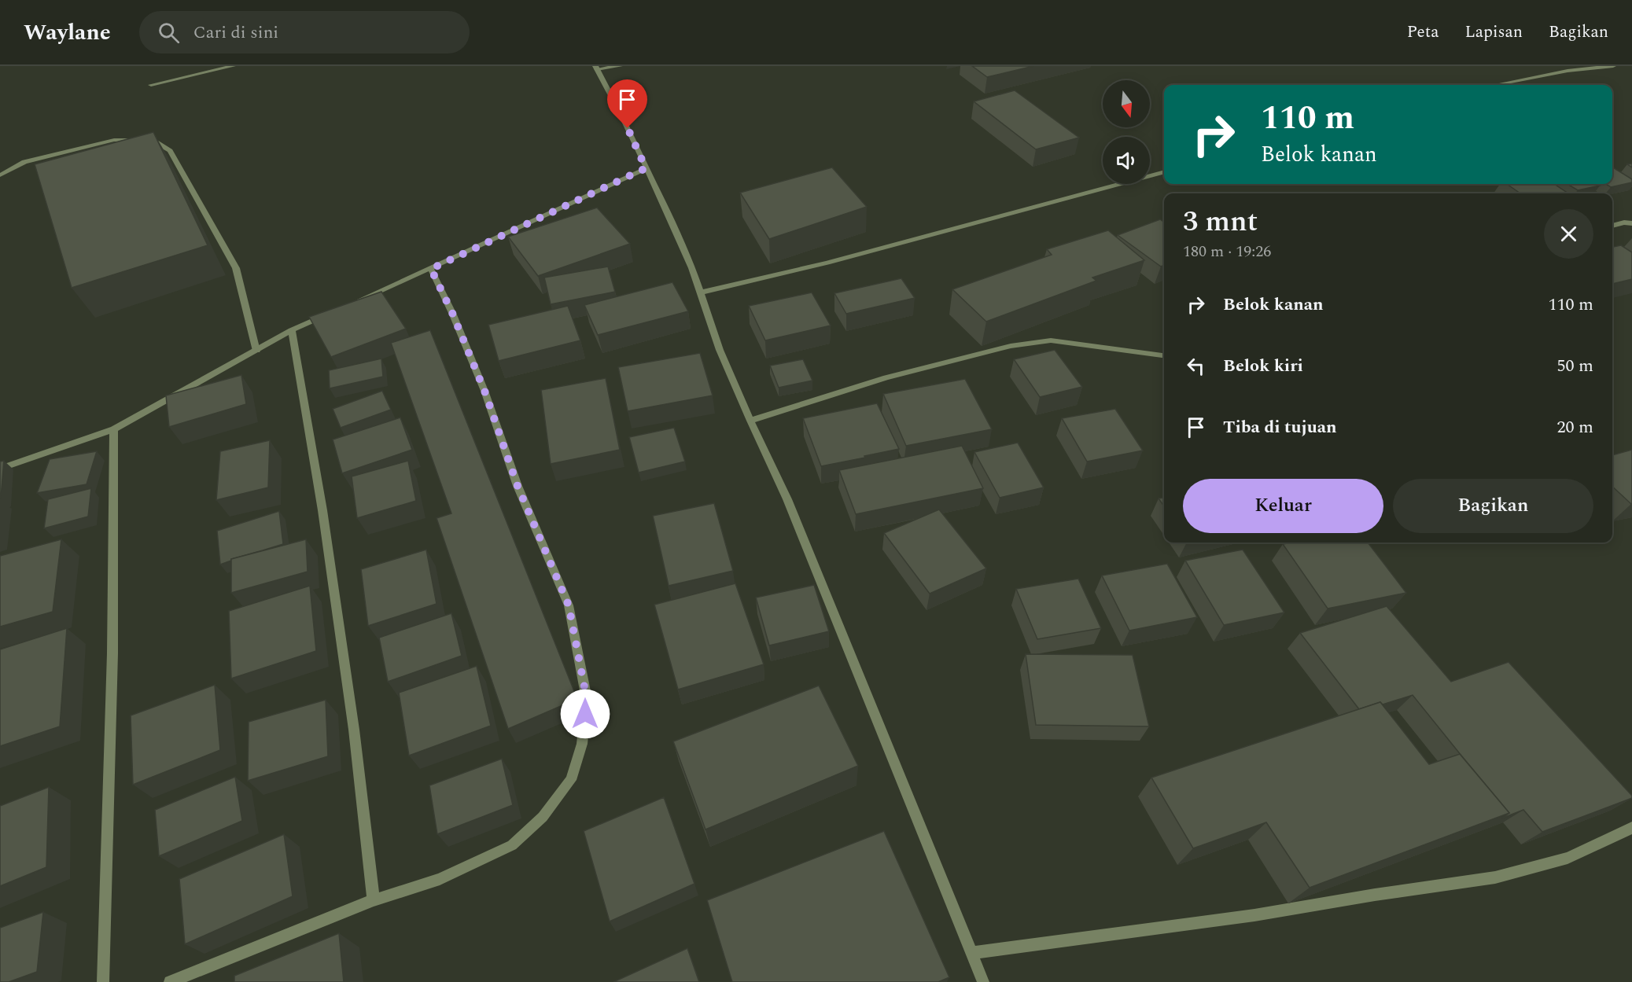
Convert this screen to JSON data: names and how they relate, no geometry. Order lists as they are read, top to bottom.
{
  "north": "bottom",
  "page": {
    "header": "Waylane",
    "search": "Cari di sini",
    "nav": ["Peta", "Lapisan", "Bagikan"],
    "turn": ["110 m", "Belok kanan"],
    "heading": ["3 mnt", "180 m · 19:26"],
    "list": [
      {
        "name": "Belok kanan",
        "value": "110 m"
      },
      {
        "name": "Belok kiri",
        "value": "50 m"
      },
      {
        "name": "Tiba di tujuan",
        "value": "20 m"
      }
    ],
    "buttons": ["Keluar", "Bagikan"]
  }
}
